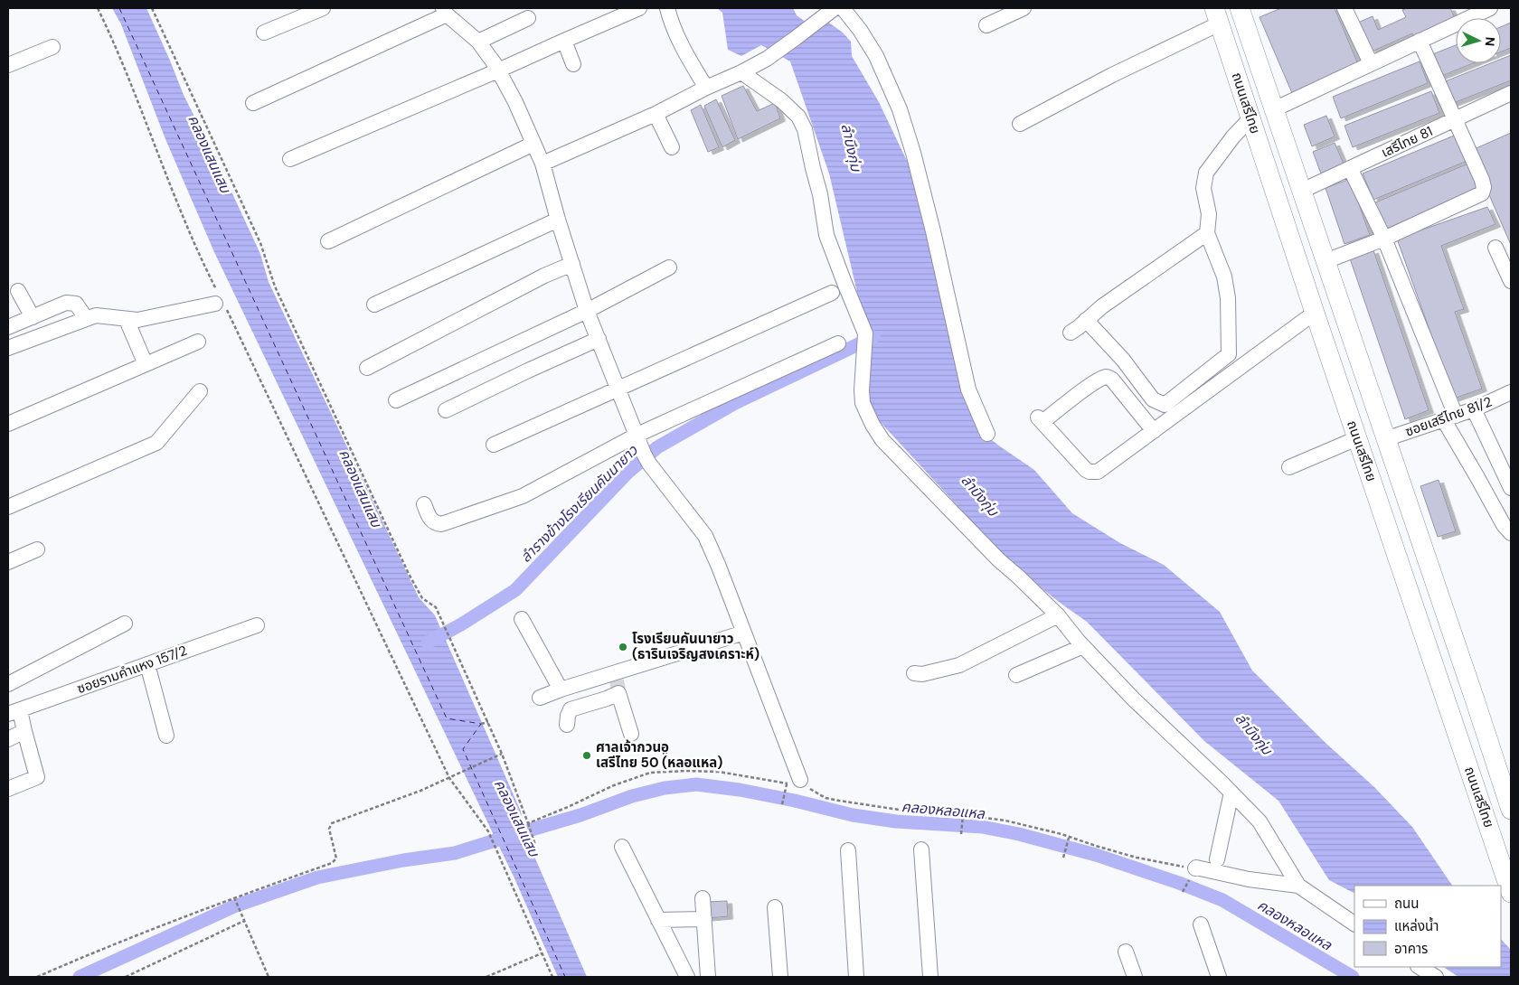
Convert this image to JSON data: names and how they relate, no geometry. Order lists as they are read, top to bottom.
{
  "streets": {
    "main road": ["ถนนเสรีไทย"],
    "street": ["เสรีไทย 81", "ซอยเสรีไทย 81/2", "ซอยรามคำแหง 157/2"]
  },
  "crossings": [
    ["ถนนเสรีไทย", "เสรีไทย 81"],
    ["ถนนเสรีไทย", "ซอยเสรีไทย 81/2"]
  ],
  "water": [
    "ลำบึงกุ่ม",
    "คลองแสนแสบ",
    "ลำรางข้างโรงเรียนคันนายาว",
    "คลองหลอแหล"
  ],
  "places": ["โรงเรียนคันนายาว (ธารินเจริญสงเคราะห์)", "ศาลเจ้ากวนอู เสรีไทย 50 (หลอแหล)"],
  "legend": ["ถนน", "แหล่งน้ำ", "อาคาร"],
  "north": "right"
}
